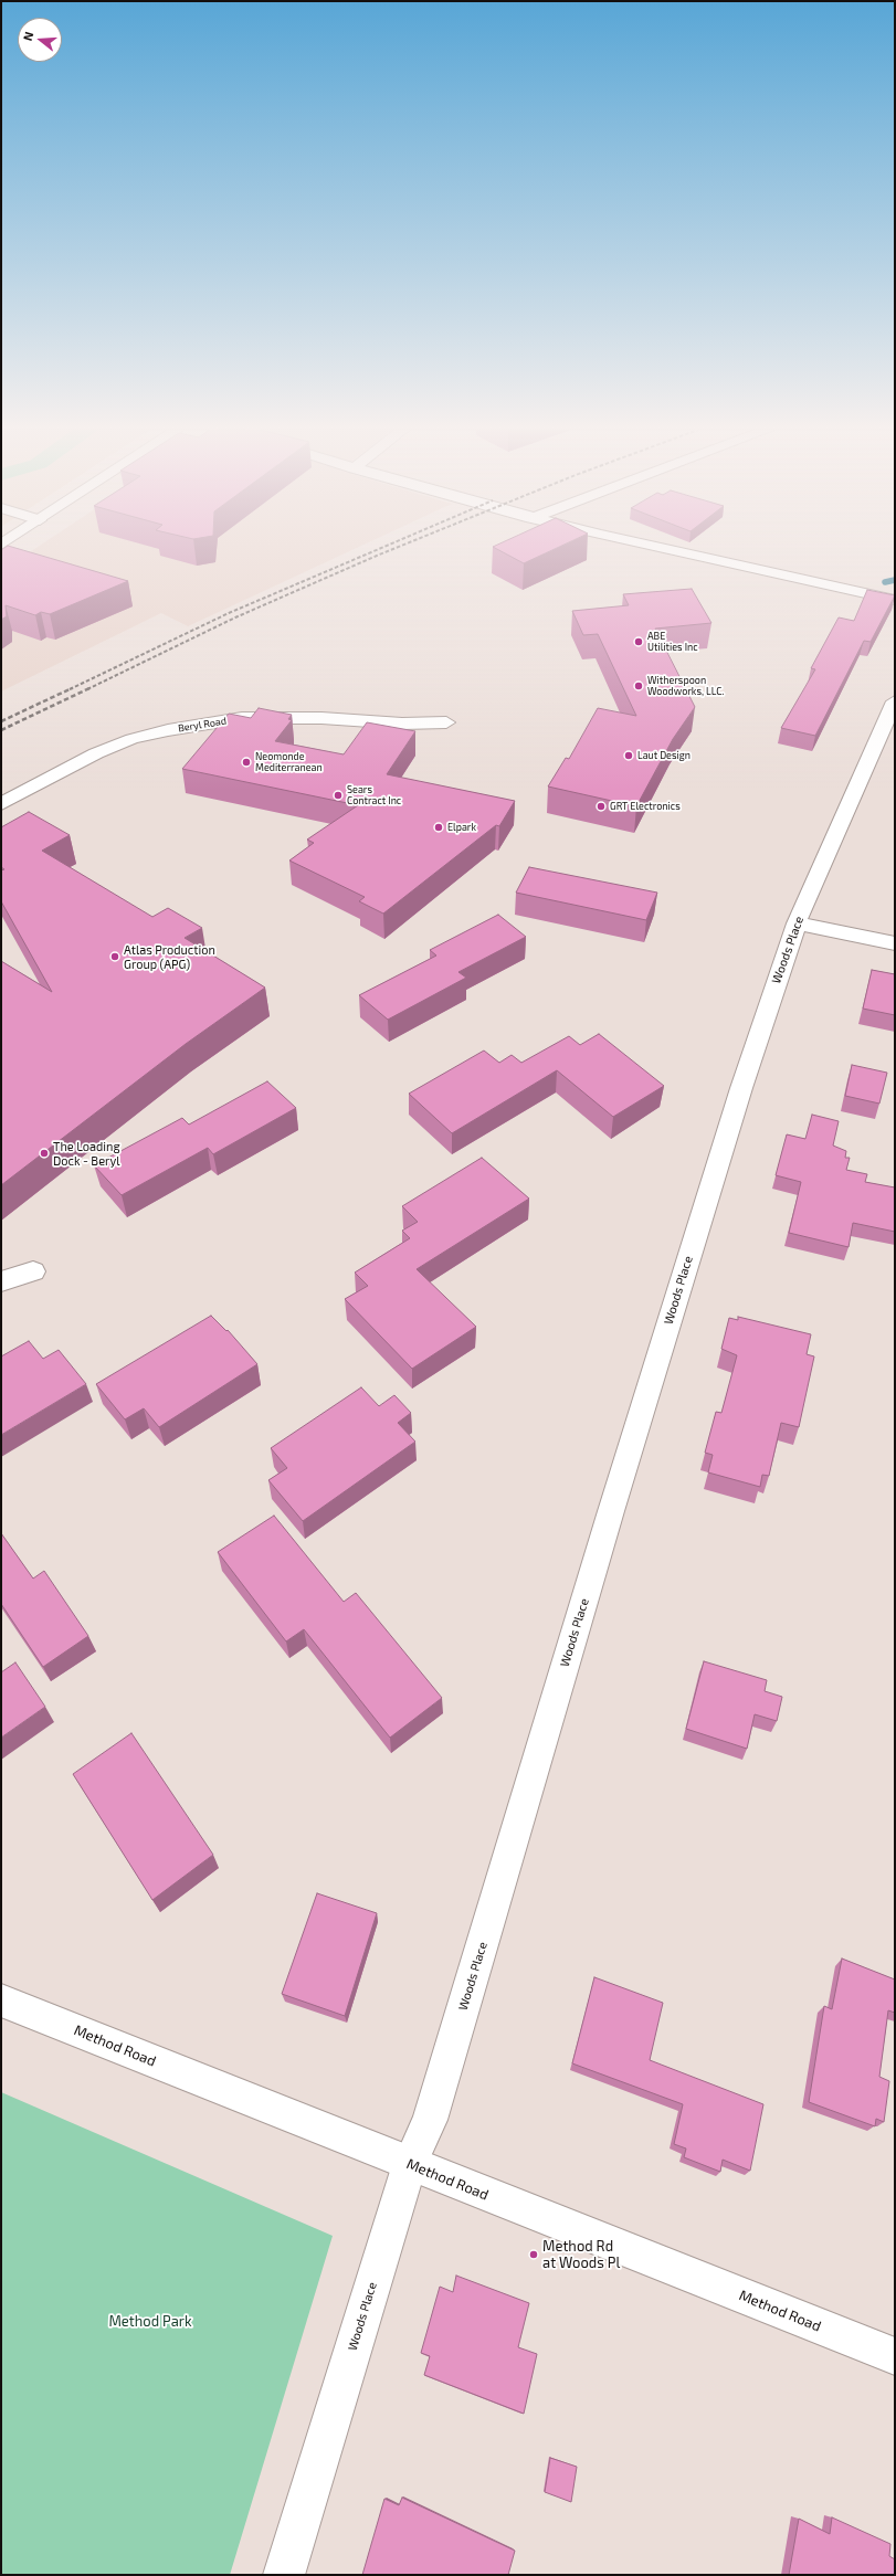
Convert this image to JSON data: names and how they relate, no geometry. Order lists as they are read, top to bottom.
{
  "streets": {
    "street": ["Beryl Road", "Woods Place", "Method Road"]
  },
  "crossings": [
    ["Woods Place", "Method Road"]
  ],
  "parks": ["Method Park"],
  "places": [
    "ABE Utilities Inc",
    "Witherspoon Woodworks, LLC.",
    "Laut Design",
    "Neomonde Mediterranean",
    "Sears Contract Inc",
    "GRT Electronics",
    "Elpark",
    "Atlas Production Group (APG)",
    "The Loading Dock - Beryl",
    "Method Rd at Woods Pl"
  ],
  "north": "left"
}
